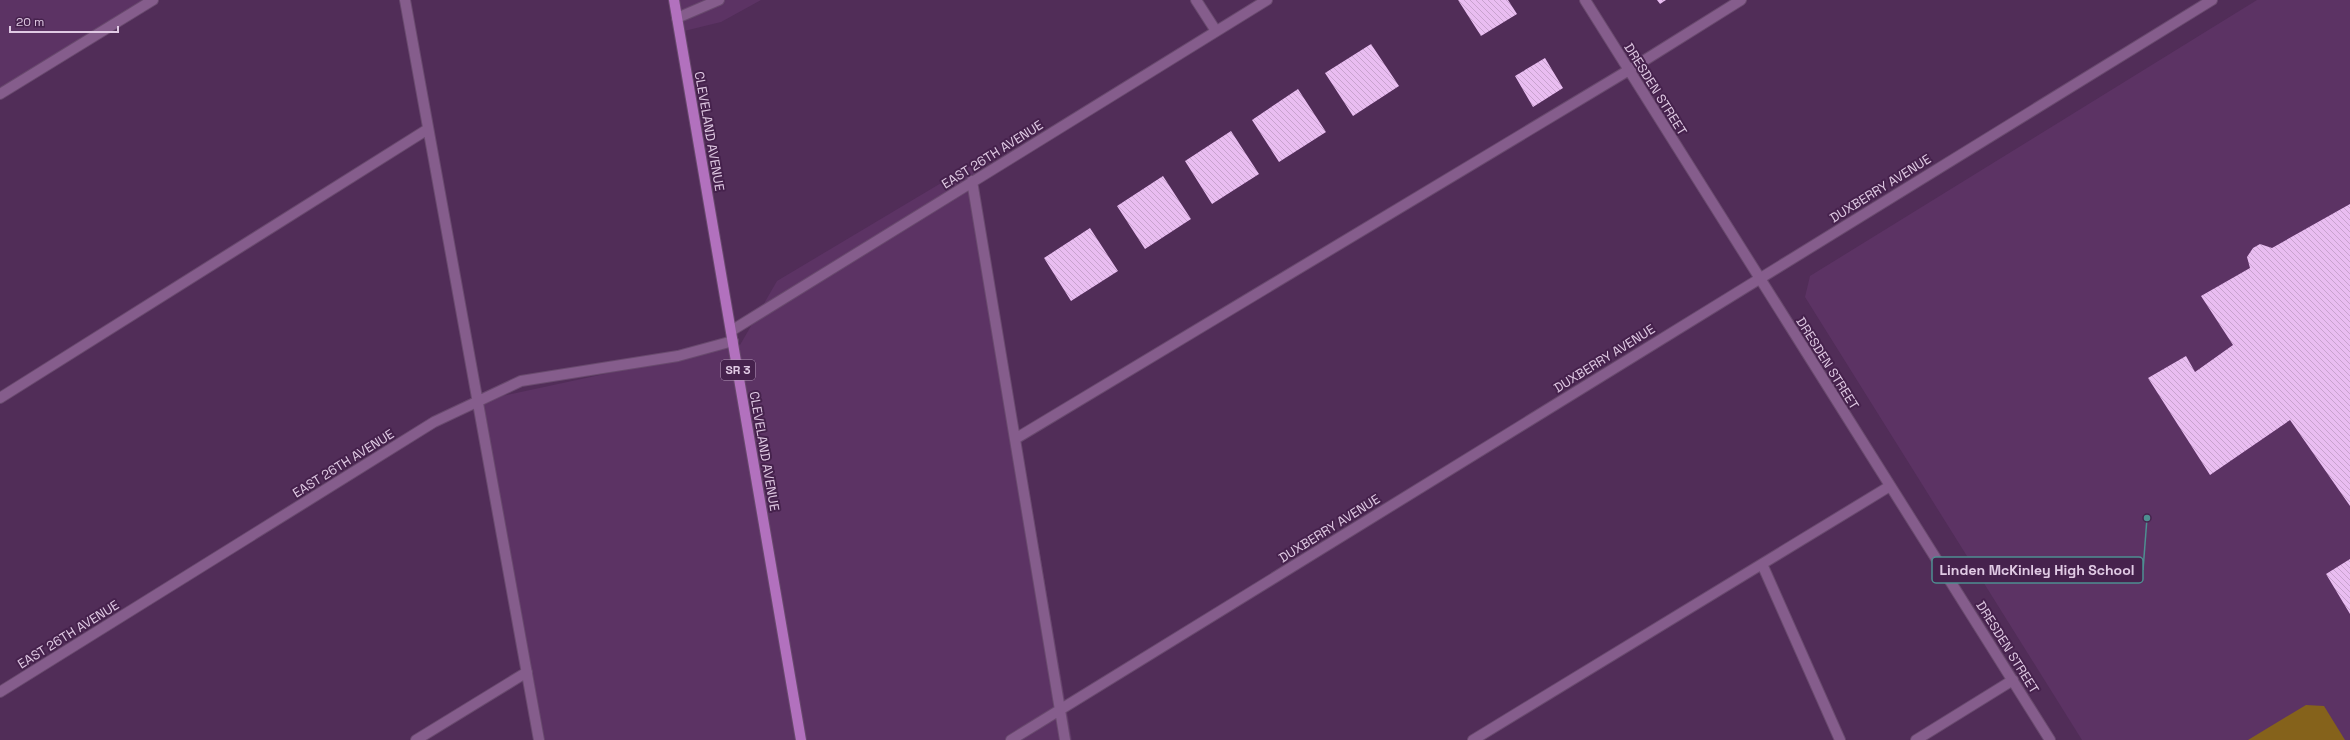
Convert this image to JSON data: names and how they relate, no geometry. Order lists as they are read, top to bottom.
{
  "streets": {
    "main road": ["CLEVELAND AVENUE", "SR 3"],
    "street": ["DRESDEN STREET", "EAST 26TH AVENUE", "DUXBERRY AVENUE"]
  },
  "crossings": [
    ["DRESDEN STREET", "DUXBERRY AVENUE"],
    ["CLEVELAND AVENUE", "EAST 26TH AVENUE"]
  ],
  "places": ["Linden McKinley High School"],
  "scale_bar": "20 m"
}
